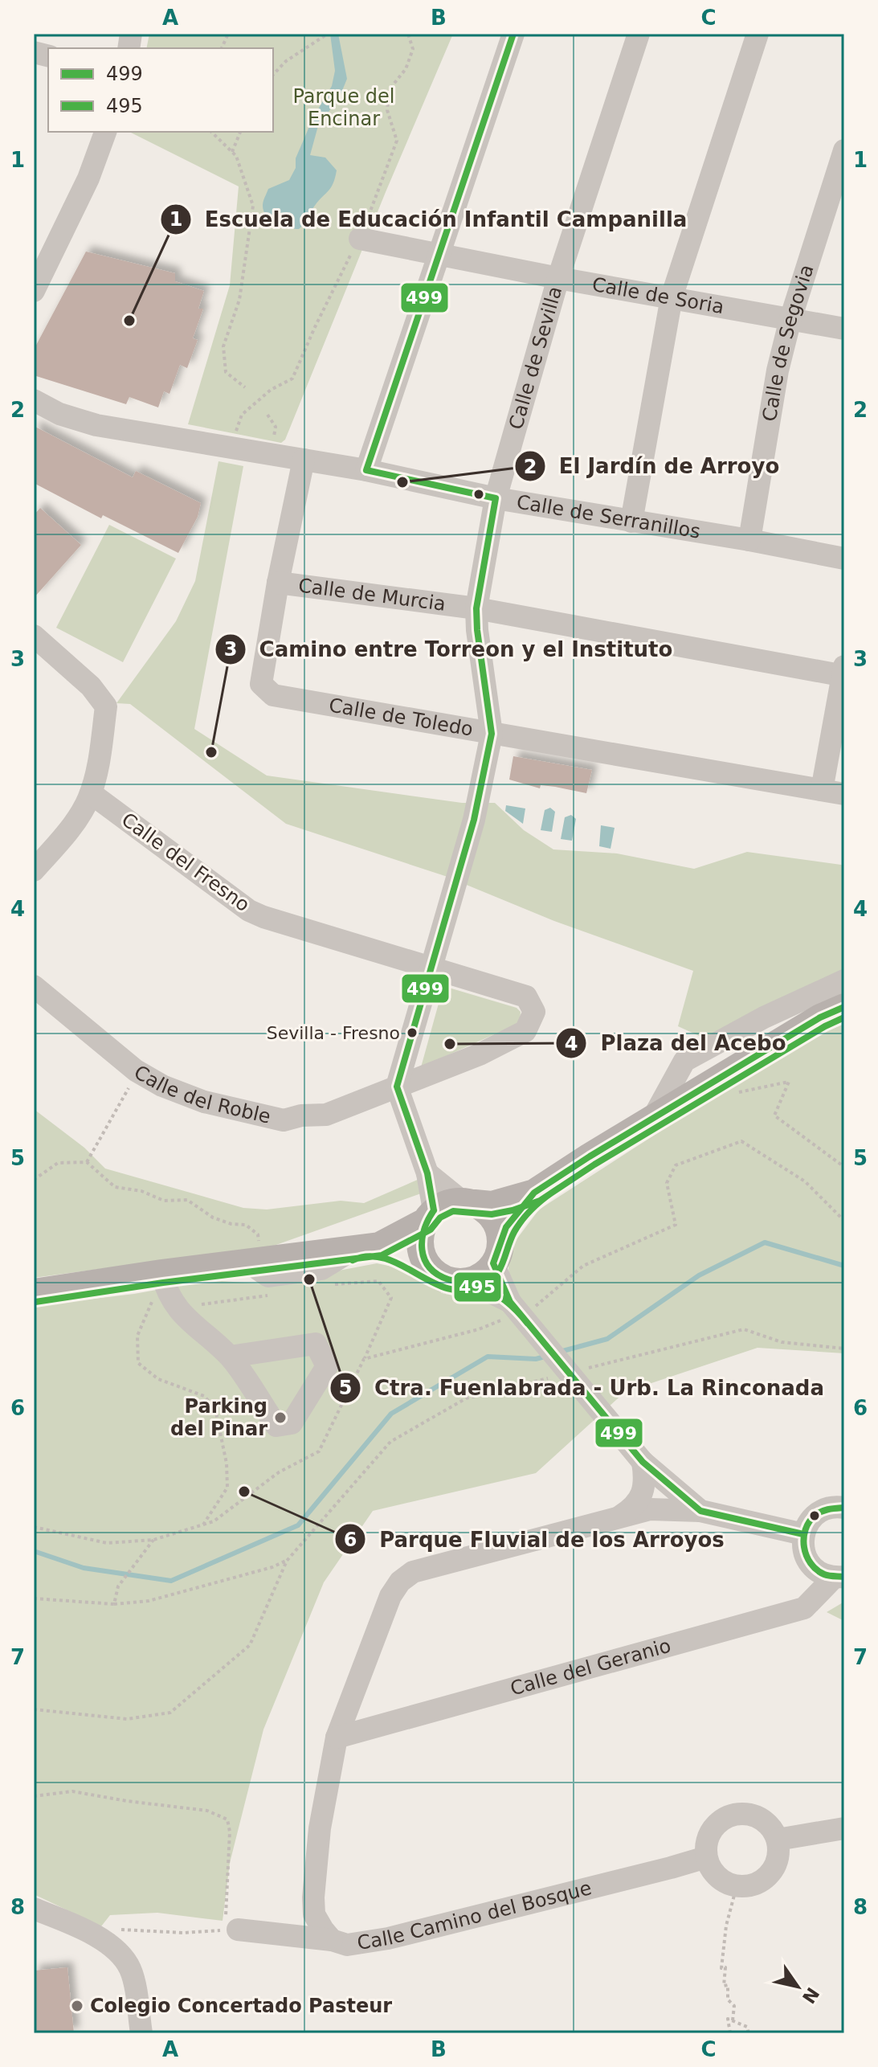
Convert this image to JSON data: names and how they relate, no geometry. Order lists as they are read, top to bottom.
{
  "streets": {
    "street": [
      "Calle de Soria",
      "Calle de Segovia",
      "Calle de Sevilla",
      "Calle de Serranillos",
      "Calle de Murcia",
      "Calle de Toledo",
      "Calle del Fresno",
      "Calle del Roble",
      "Calle del Geranio",
      "Calle Camino del Bosque"
    ]
  },
  "crossings": [
    ["Calle de Soria", "Calle de Segovia"],
    ["Calle de Soria", "Calle de Sevilla"],
    ["Calle de Segovia", "Calle de Serranillos"],
    ["Calle de Sevilla", "Calle de Serranillos"],
    ["Calle de Sevilla", "Calle de Murcia"],
    ["Calle de Sevilla", "Calle de Toledo"],
    ["Calle de Sevilla", "Calle del Fresno"],
    ["Calle de Sevilla", "Calle del Roble"],
    ["Calle de Serranillos", "Calle de Toledo"],
    ["Calle de Murcia", "Calle de Toledo"],
    ["Calle del Fresno", "Calle del Roble"],
    ["Calle del Geranio", "Calle Camino del Bosque"]
  ],
  "parks": ["Parque del Encinar"],
  "places": [
    "Escuela de Educación Infantil Campanilla",
    "El Jardín de Arroyo",
    "Camino entre Torreon y el Instituto",
    "Sevilla - Fresno",
    "Plaza del Acebo",
    "Ctra. Fuenlabrada - Urb. La Rinconada",
    "Parking del Pinar",
    "Parque Fluvial de los Arroyos",
    "Colegio Concertado Pasteur"
  ],
  "lines": ["transit line 499", "transit line 495"],
  "legend": ["499", "495"],
  "north": "bottom right",
  "grid": {
    "columns": ["A", "B", "C"],
    "rows": [
      "1",
      "2",
      "3",
      "4",
      "5",
      "6",
      "7",
      "8"
    ]
  }
}
